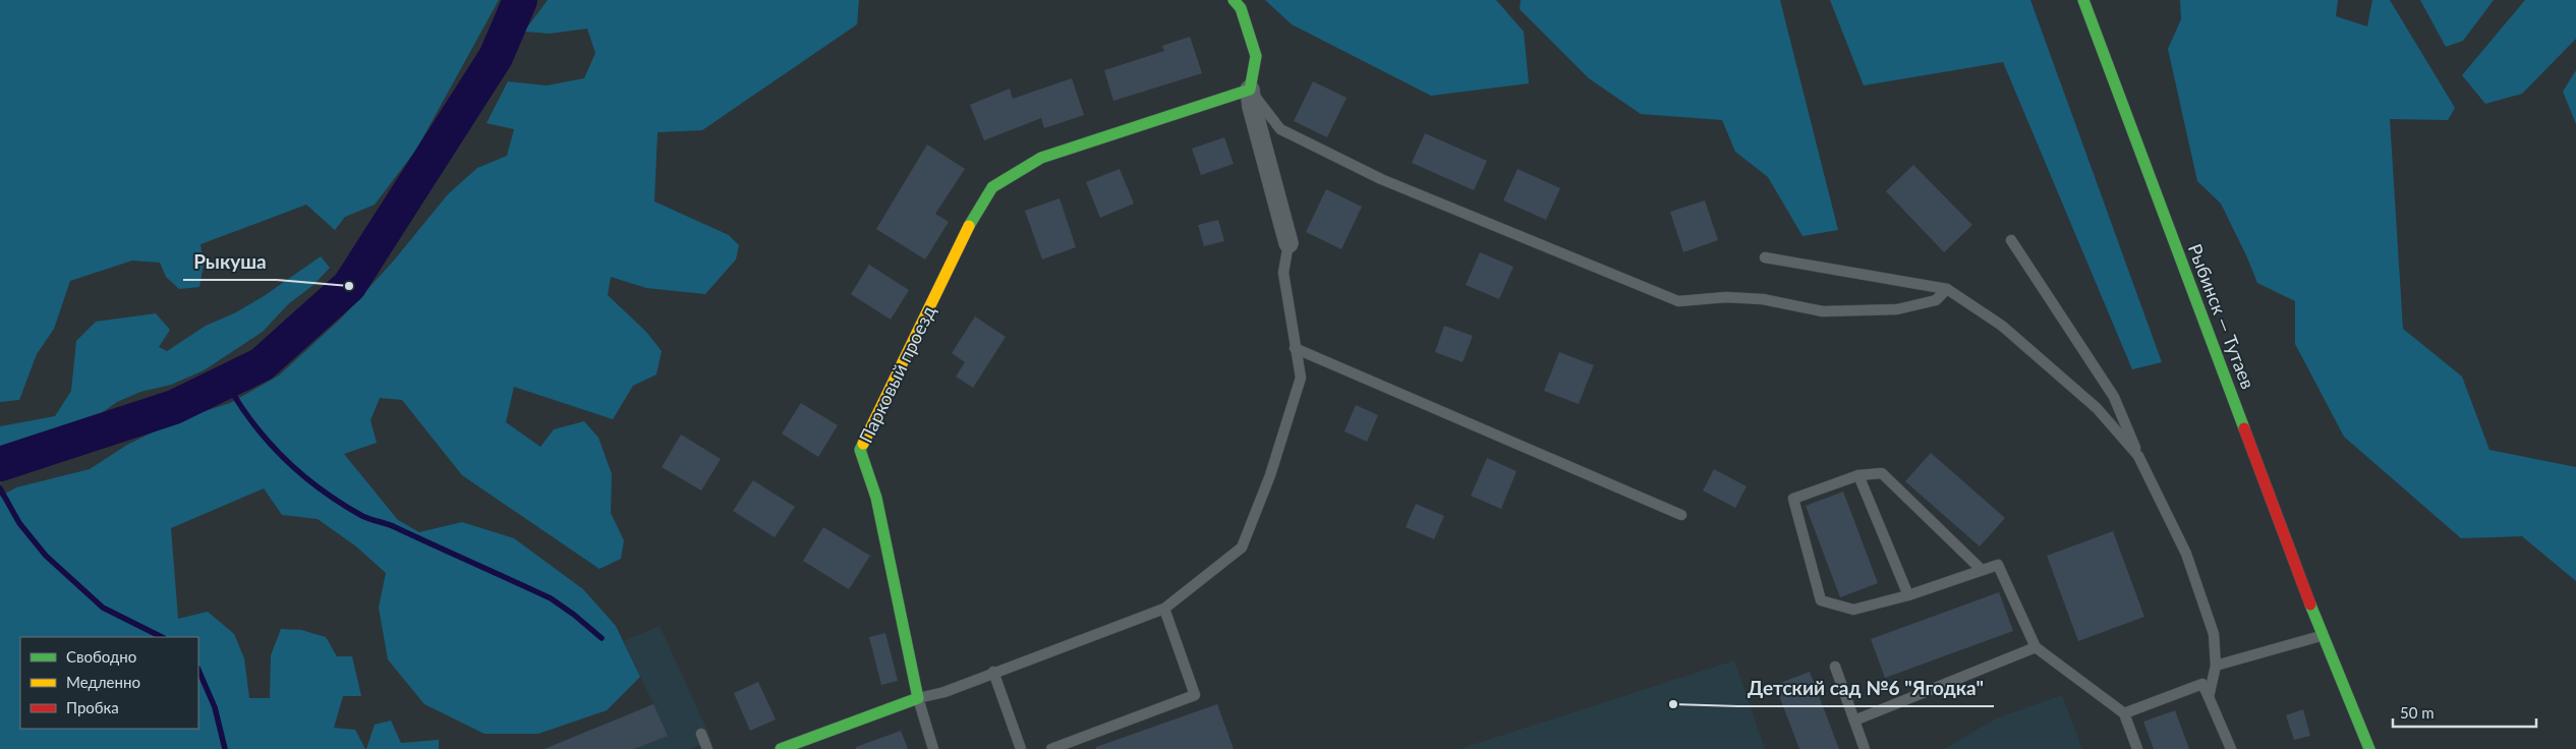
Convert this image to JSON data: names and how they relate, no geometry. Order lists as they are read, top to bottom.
{
  "streets": {
    "street": ["Рыбинск — Тутаев", "Парковый проезд"]
  },
  "places": ["Рыкуша", "Детский сад №6 \"Ягодка\""],
  "legend": ["Свободно", "Медленно", "Пробка"],
  "scale_bar": "50 m"
}
